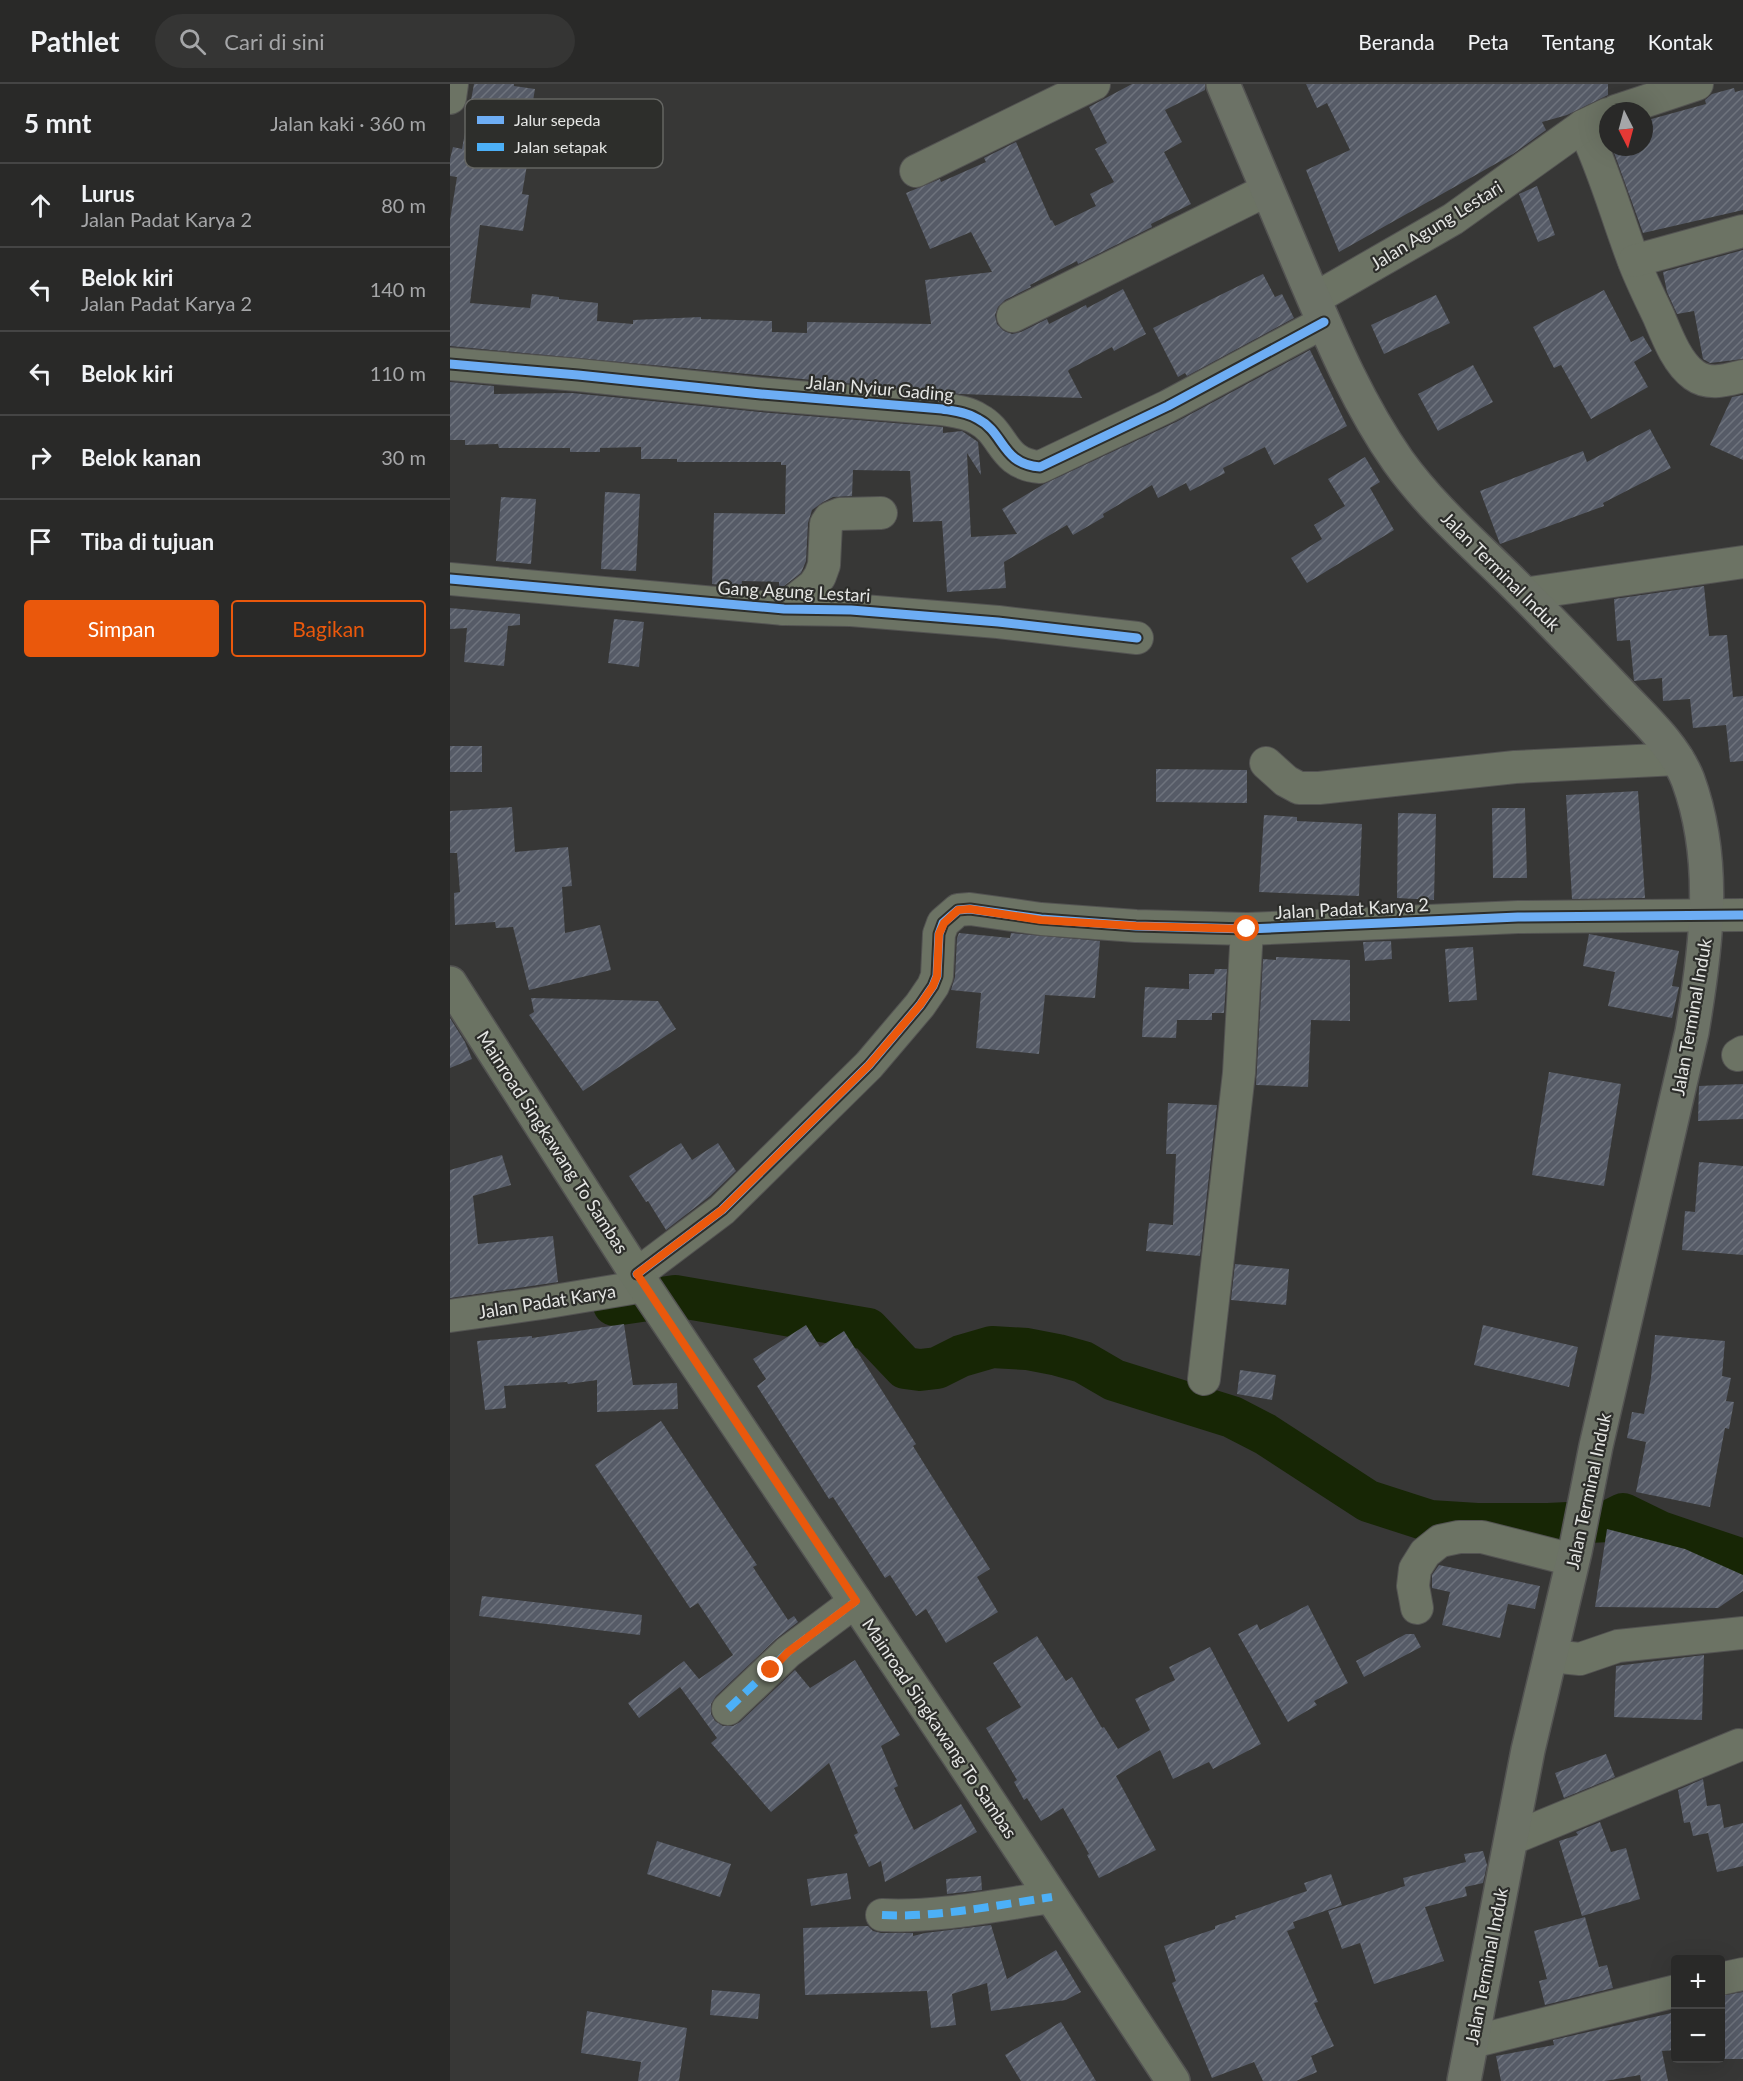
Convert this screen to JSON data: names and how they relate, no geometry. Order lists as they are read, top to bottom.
{
  "streets": {
    "highway": ["Jalan Terminal Induk"],
    "main road": ["Mainroad Singkawang To Sambas"],
    "street": [
      "Jalan Agung Lestari",
      "Jalan Nyiur Gading",
      "Gang Agung Lestari",
      "Jalan Padat Karya 2",
      "Jalan Padat Karya"
    ]
  },
  "crossings": [
    ["Jalan Agung Lestari", "Jalan Nyiur Gading"],
    ["Jalan Agung Lestari", "Jalan Terminal Induk"],
    ["Jalan Nyiur Gading", "Jalan Terminal Induk"],
    ["Jalan Terminal Induk", "Jalan Padat Karya 2"],
    ["Jalan Padat Karya 2", "Mainroad Singkawang To Sambas"],
    ["Jalan Padat Karya 2", "Jalan Padat Karya"],
    ["Mainroad Singkawang To Sambas", "Jalan Padat Karya"]
  ],
  "legend": ["Jalur sepeda", "Jalan setapak"],
  "north": "bottom",
  "page": {
    "header": "Pathlet",
    "search": "Cari di sini",
    "nav": [
      "Beranda",
      "Peta",
      "Tentang",
      "Kontak"
    ],
    "heading": ["5 mnt", "Jalan kaki · 360 m"],
    "list": [
      ["Lurus", "Jalan Padat Karya 2", "80 m"],
      ["Belok kiri", "Jalan Padat Karya 2", "140 m"],
      ["Belok kiri", "110 m"],
      ["Belok kanan", "30 m"],
      "Tiba di tujuan"
    ],
    "buttons": ["Simpan", "Bagikan"],
    "map_buttons": ["+", "−"]
  }
}
